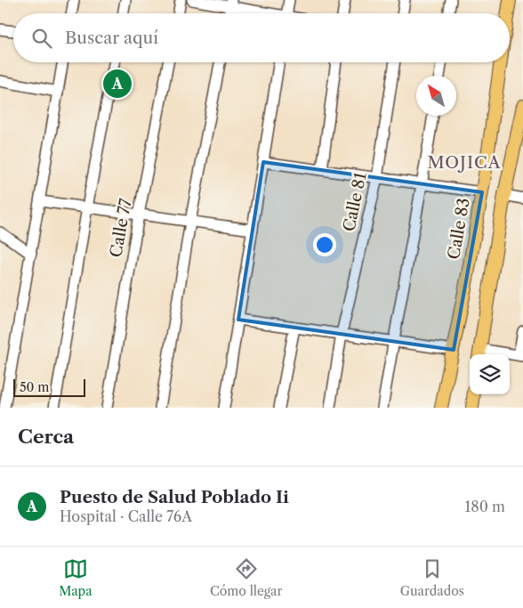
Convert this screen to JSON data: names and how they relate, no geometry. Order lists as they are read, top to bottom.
{
  "streets": {
    "main road": ["Calle 83"],
    "street": ["Calle 81", "Calle 77"]
  },
  "districts": ["MOJICA"],
  "scale_bar": "50 m",
  "north": "top left",
  "page": {
    "search": "Buscar aquí",
    "pins": "A",
    "scale": "50 m",
    "heading": "Cerca",
    "list": [
      {
        "mark": "A",
        "name": "Puesto de Salud Poblado Ii",
        "note": "Hospital · Calle 76A",
        "value": "180 m"
      }
    ],
    "nav": ["Mapa", "Cómo llegar", "Guardados"]
  }
}
